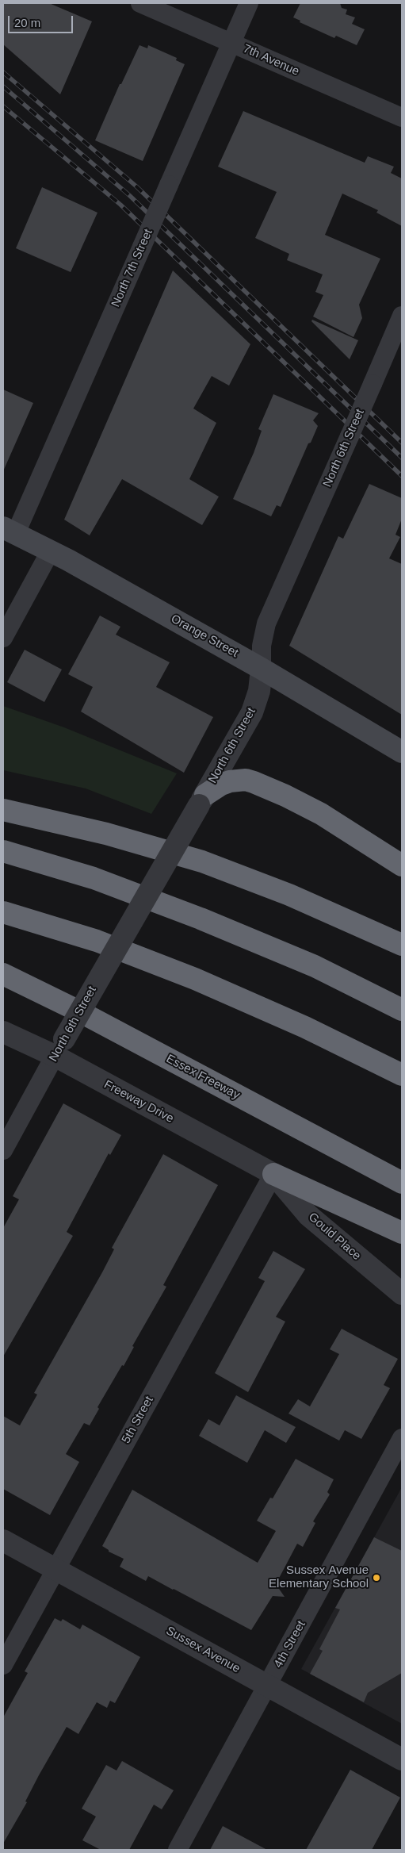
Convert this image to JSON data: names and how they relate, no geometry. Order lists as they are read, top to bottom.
{
  "streets": {
    "highway": ["Essex Freeway"],
    "main road": ["Orange Street"],
    "street": [
      "7th Avenue",
      "North 7th Street",
      "North 6th Street",
      "Freeway Drive",
      "Gould Place",
      "5th Street",
      "4th Street",
      "Sussex Avenue"
    ]
  },
  "crossings": [
    ["7th Avenue", "North 7th Street"],
    ["North 7th Street", "Orange Street"],
    ["North 6th Street", "Orange Street"],
    ["North 6th Street", "Freeway Drive"],
    ["Freeway Drive", "Gould Place"],
    ["Freeway Drive", "5th Street"],
    ["Gould Place", "5th Street"],
    ["5th Street", "Sussex Avenue"],
    ["4th Street", "Sussex Avenue"]
  ],
  "places": ["Sussex Avenue Elementary School"],
  "scale_bar": "20 m"
}
